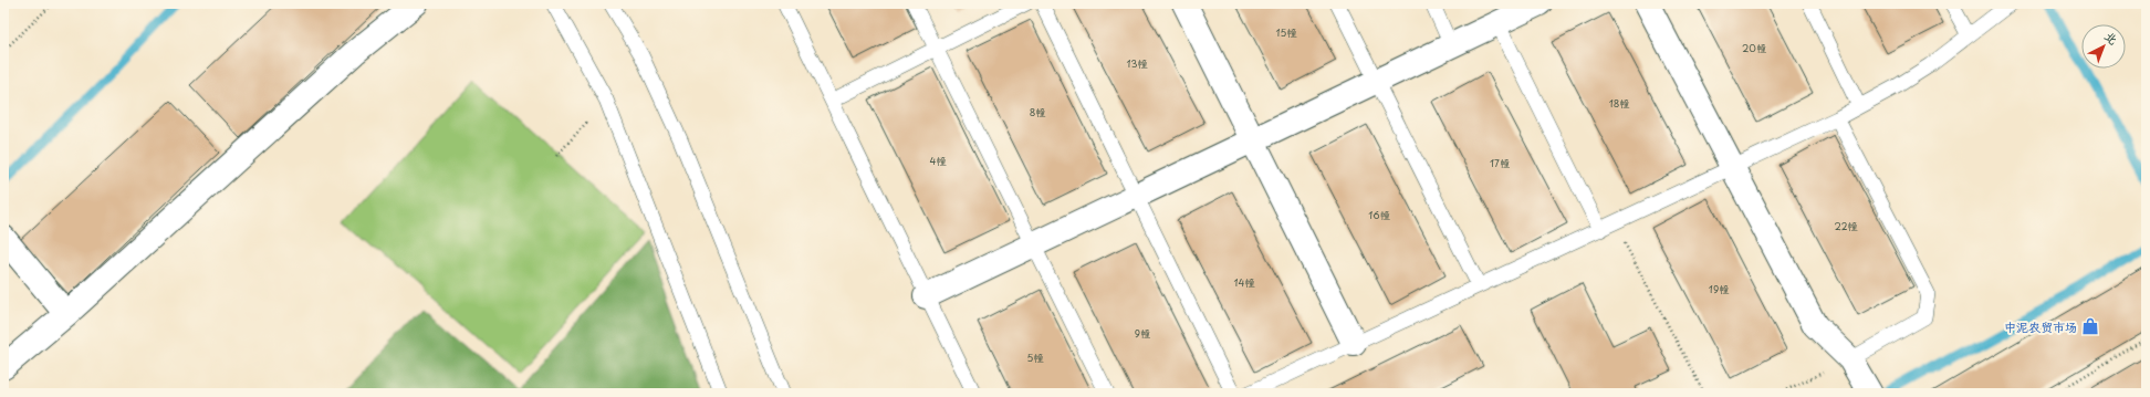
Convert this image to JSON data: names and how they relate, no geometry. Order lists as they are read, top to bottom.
{
  "places": {
    "shop": ["中泥农贸市场"]
  },
  "house_numbers": [
    "15幢",
    "20幢",
    "13幢",
    "18幢",
    "8幢",
    "4幢",
    "17幢",
    "16幢",
    "22幢",
    "14幢",
    "19幢",
    "9幢",
    "5幢"
  ],
  "north": "top right"
}
